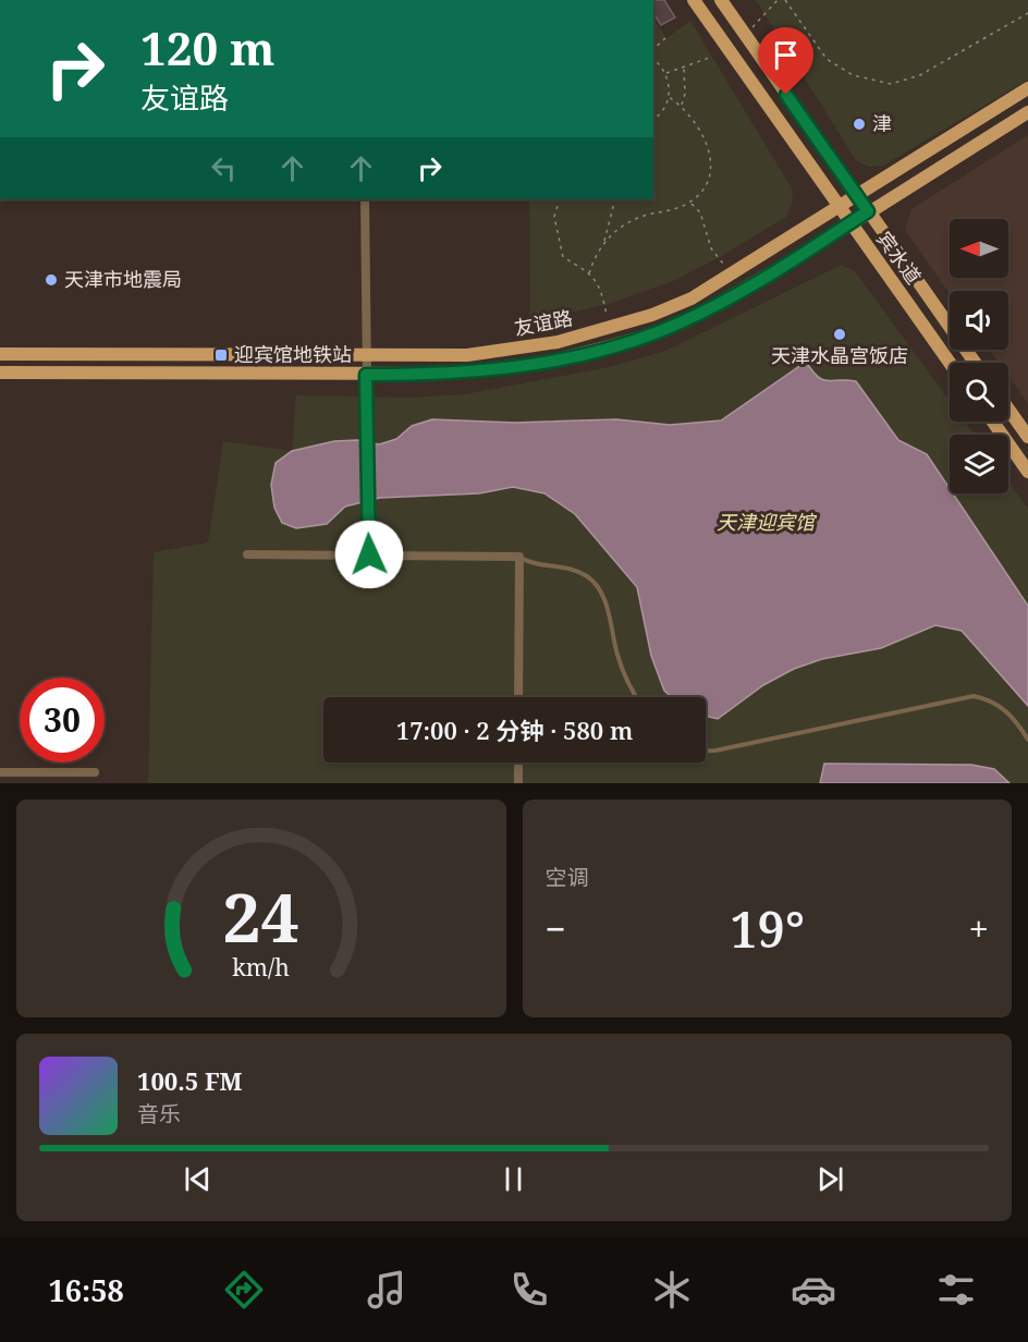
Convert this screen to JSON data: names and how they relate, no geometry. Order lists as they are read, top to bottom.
{
  "streets": {
    "main road": ["宾水道", "友谊路"]
  },
  "crossings": [
    ["宾水道", "友谊路"]
  ],
  "parks": ["天津迎宾馆"],
  "places": {
    "other": ["津", "天津市地震局", "天津水晶宫饭店"],
    "transit": ["迎宾馆地铁站"]
  },
  "north": "left",
  "page": {
    "turn": ["120 m", "友谊路"],
    "limit": "30",
    "trip": "17:00 · 2 分钟 · 580 m",
    "tile": "空调",
    "heat": ["−", "19°", "+"],
    "song": ["100.5 FM", "音乐"],
    "tabs": "16:58",
    "gauge": ["24", "km/h"]
  }
}
